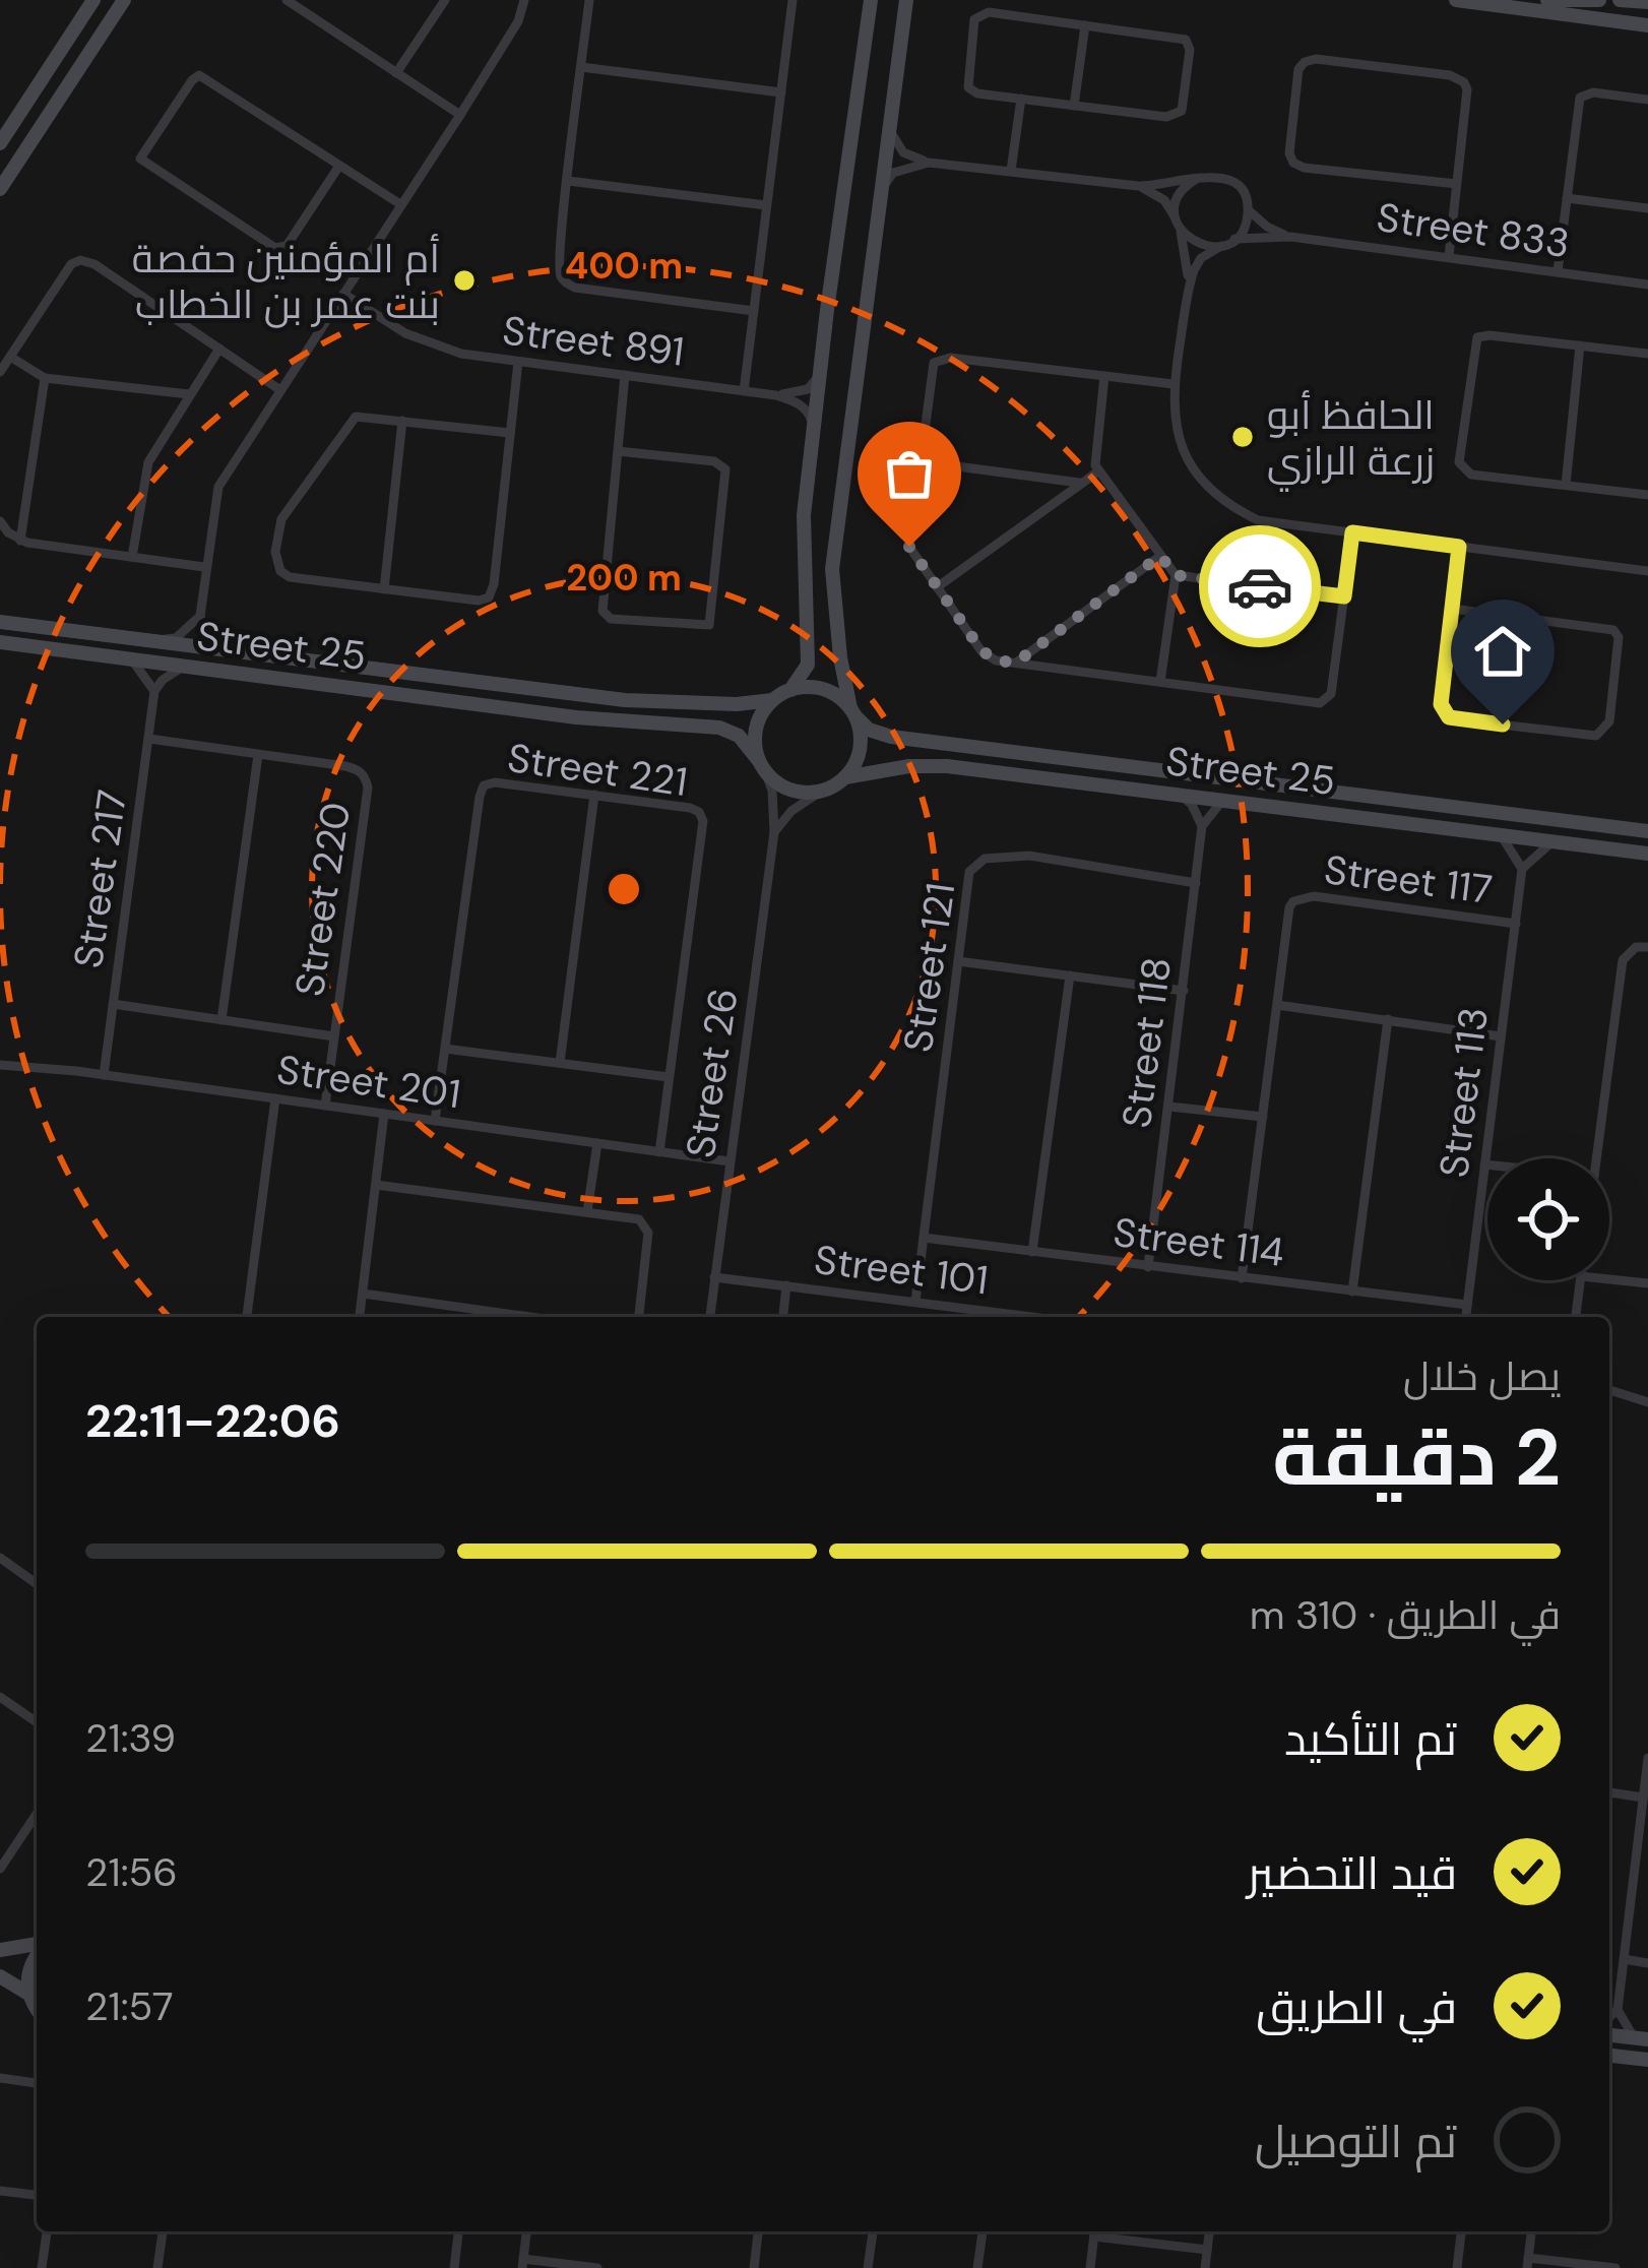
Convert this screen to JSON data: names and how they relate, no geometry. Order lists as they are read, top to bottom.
{
  "streets": {
    "street": [
      "Street 833",
      "Street 891",
      "Street 25",
      "Street 221",
      "Street 217",
      "Street 117",
      "Street 220",
      "Street 121",
      "Street 118",
      "Street 26",
      "Street 201",
      "Street 113",
      "Street 114",
      "Street 101"
    ]
  },
  "crossings": [
    ["Street 25", "Street 26"],
    ["Street 221", "Street 201"],
    ["Street 217", "Street 220"],
    ["Street 217", "Street 201"],
    ["Street 117", "Street 113"],
    ["Street 117", "Street 114"],
    ["Street 220", "Street 201"],
    ["Street 121", "Street 118"],
    ["Street 121", "Street 114"],
    ["Street 121", "Street 101"],
    ["Street 118", "Street 114"],
    ["Street 26", "Street 201"],
    ["Street 26", "Street 101"],
    ["Street 113", "Street 114"]
  ],
  "places": ["أم المؤمنين حفصة بنت عمر بن الخطاب", "الحافظ أبو زرعة الرازي"],
  "page": {
    "heading": ["2 دقيقة", "يصل خلال", "22:06–22:11"],
    "bar": "في الطريق · 310 m",
    "list": [
      ["تم التأكيد", "21:39"],
      ["قيد التحضير", "21:56"],
      ["في الطريق", "21:57"],
      "تم التوصيل"
    ]
  },
  "rings": ["400 m", "200 m"]
}
